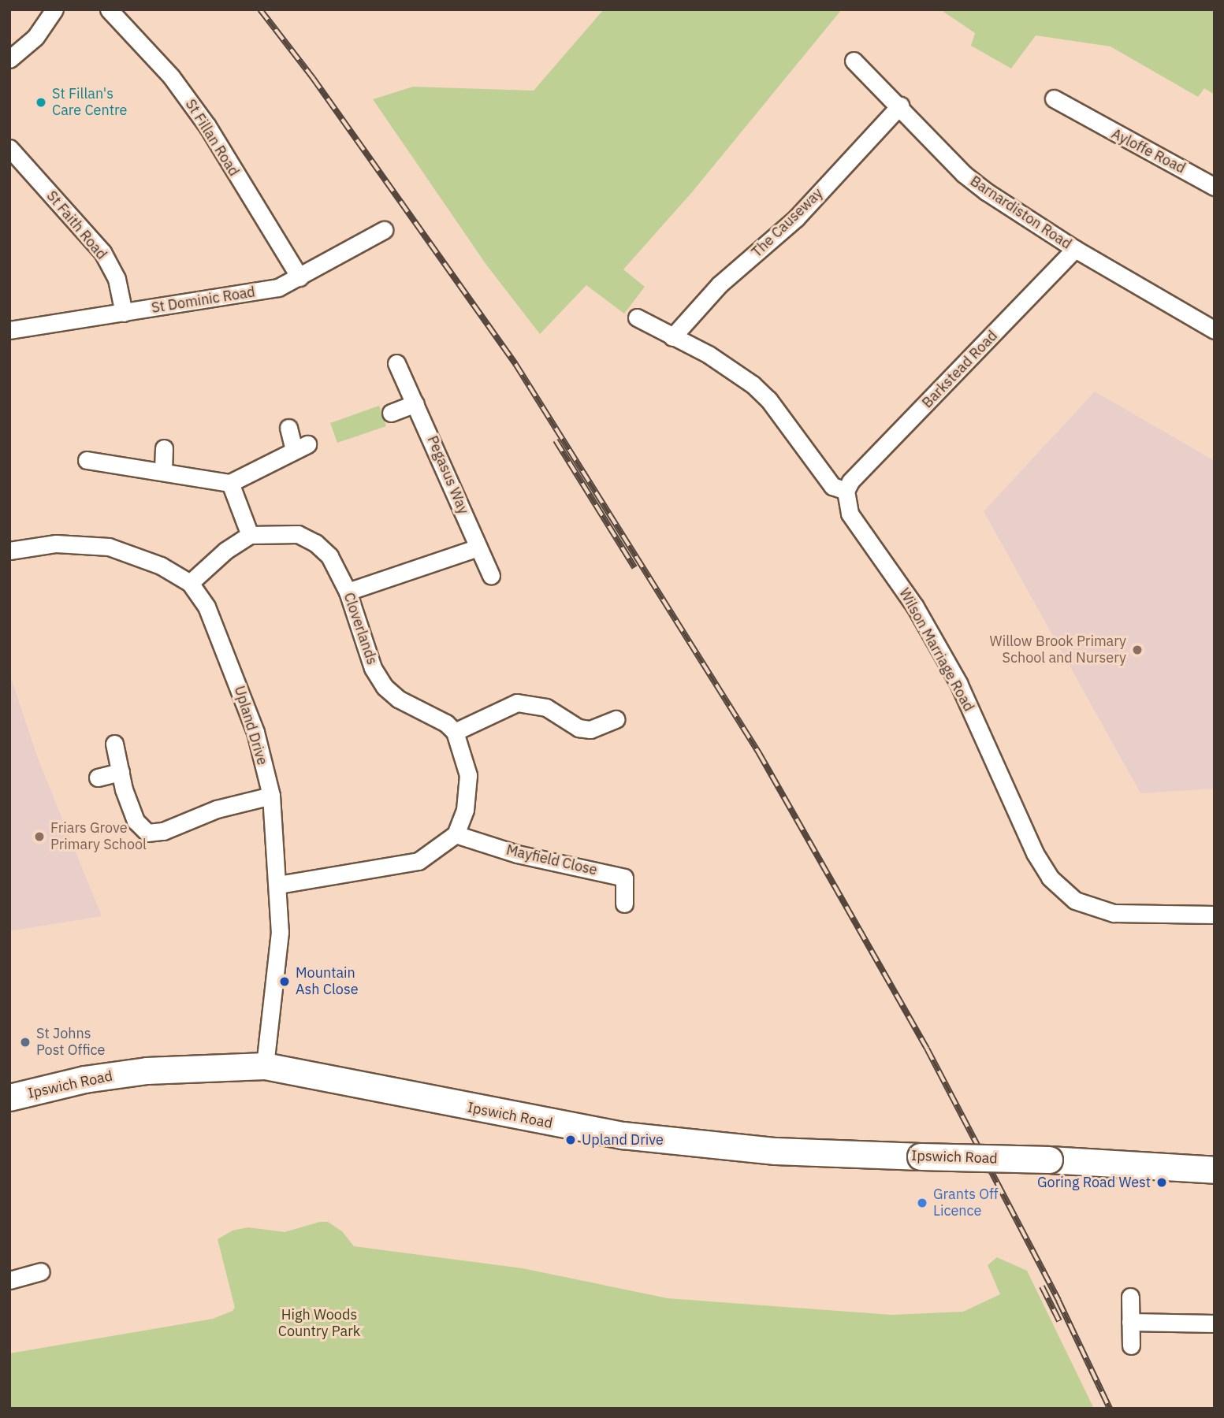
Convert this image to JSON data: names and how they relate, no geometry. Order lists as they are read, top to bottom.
{
  "streets": {
    "main road": ["Ipswich Road"],
    "street": [
      "St Fillan Road",
      "Ayloffe Road",
      "Barnardiston Road",
      "The Causeway",
      "St Faith Road",
      "St Dominic Road",
      "Barkstead Road",
      "Pegasus Way",
      "Cloverlands",
      "Wilson Marriage Road",
      "Upland Drive",
      "Mayfield Close"
    ]
  },
  "crossings": [
    ["St Fillan Road", "St Dominic Road"],
    ["Barnardiston Road", "The Causeway"],
    ["Barnardiston Road", "Barkstead Road"],
    ["St Faith Road", "St Dominic Road"],
    ["Barkstead Road", "Wilson Marriage Road"],
    ["Upland Drive", "Ipswich Road"]
  ],
  "parks": ["High Woods Country Park"],
  "places": [
    "St Fillan's Care Centre",
    "Willow Brook Primary School and Nursery",
    "Friars Grove Primary School",
    "Mountain Ash Close",
    "St Johns Post Office",
    "Upland Drive",
    "Goring Road West",
    "Grants Off Licence"
  ]
}
